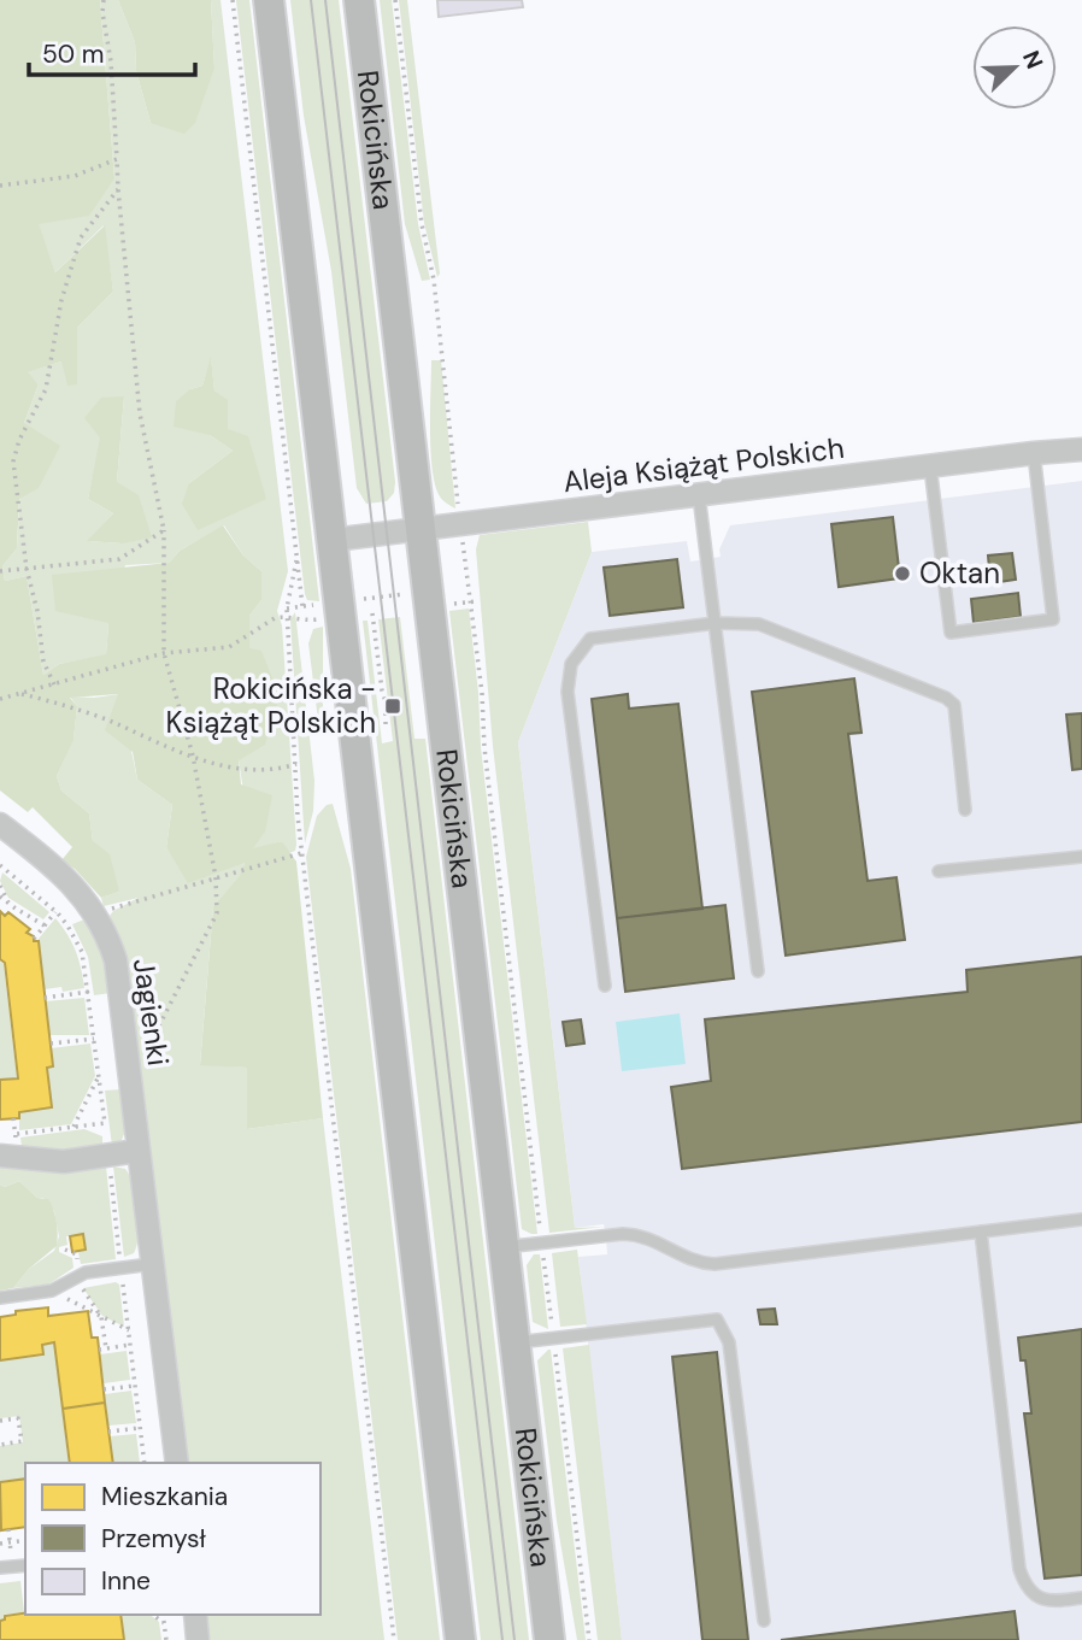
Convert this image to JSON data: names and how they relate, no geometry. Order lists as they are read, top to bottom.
{
  "streets": {
    "main road": ["Rokicińska"],
    "street": ["Aleja Książąt Polskich", "Jagienki"]
  },
  "crossings": [
    ["Rokicińska", "Aleja Książąt Polskich"]
  ],
  "places": {
    "other": ["Oktan"],
    "transit": ["Rokicińska - Książąt Polskich"]
  },
  "legend": ["Mieszkania", "Przemysł", "Inne"],
  "scale_bar": "50 m",
  "north": "top right"
}
